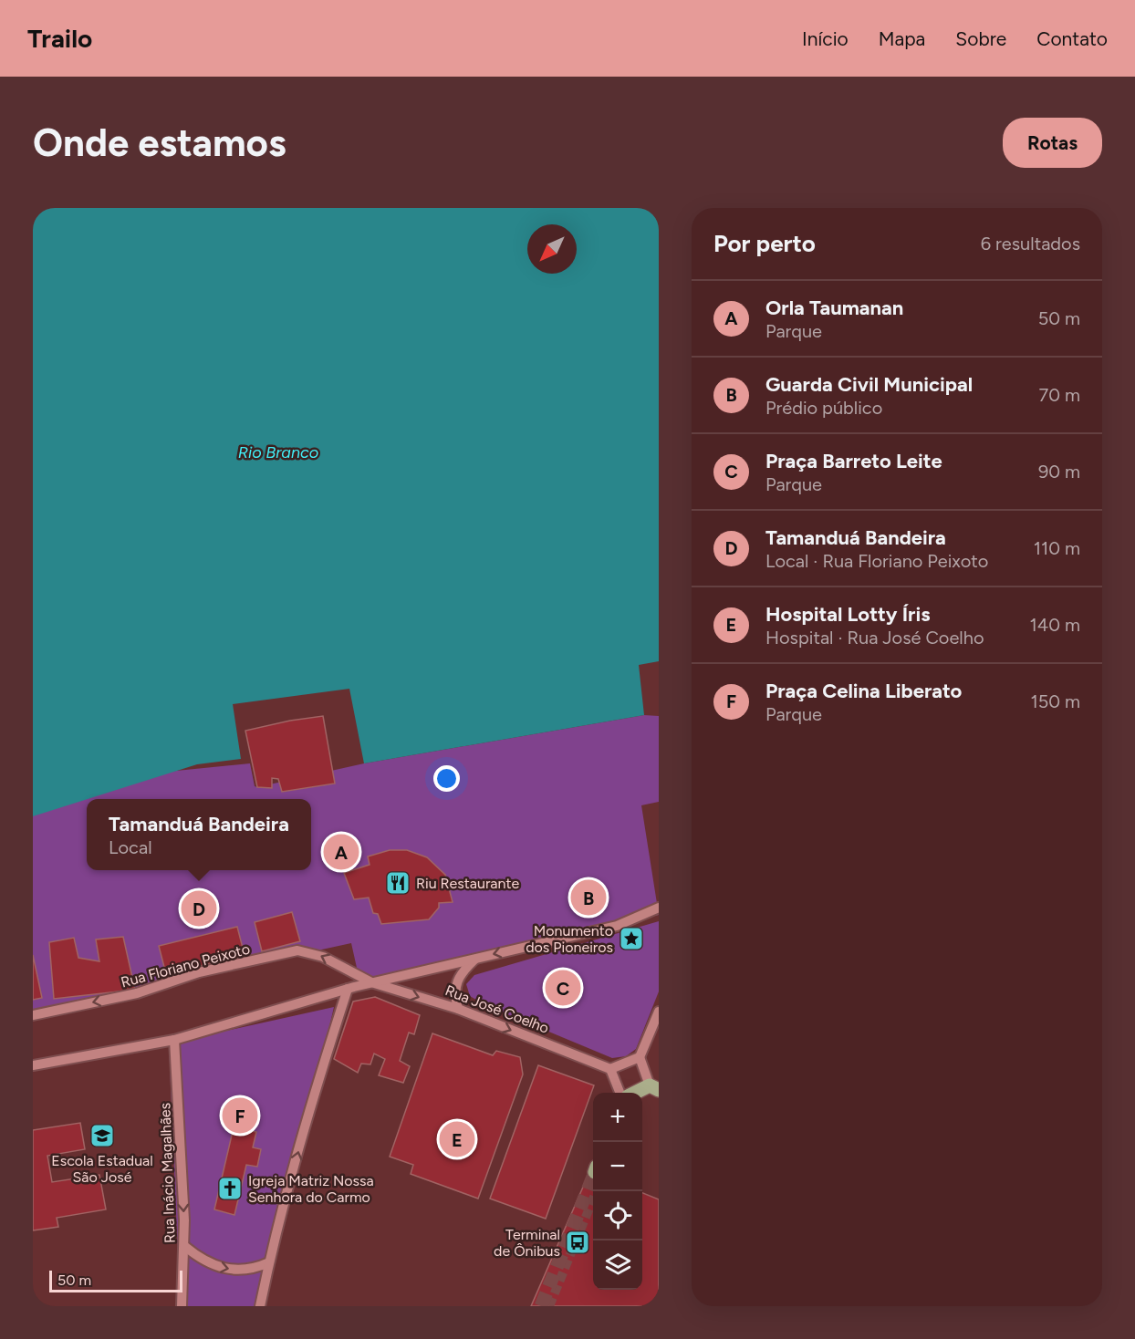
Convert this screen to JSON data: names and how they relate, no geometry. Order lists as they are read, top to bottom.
{
  "streets": {
    "street": ["Rua Floriano Peixoto", "Rua José Coelho", "Rua Inácio Magalhães"]
  },
  "crossings": [
    ["Rua Floriano Peixoto", "Rua José Coelho"]
  ],
  "one_way": ["Rua José Coelho", "Rua Inácio Magalhães"],
  "water": ["Rio Branco"],
  "places": {
    "restaurant": ["Riu Restaurante"],
    "place": ["Monumento dos Pioneiros"],
    "school or university": ["Escola Estadual São José"],
    "church": ["Igreja Matriz Nossa Senhora do Carmo"],
    "bus stop": ["Terminal de Ônibus"]
  },
  "scale_bar": "50 m",
  "north": "bottom left",
  "page": {
    "header": "Trailo",
    "nav": [
      "Início",
      "Mapa",
      "Sobre",
      "Contato"
    ],
    "buttons": "Rotas",
    "title": "Onde estamos",
    "heading": ["Por perto", "6 resultados"],
    "list": [
      {
        "mark": "A",
        "name": "Orla Taumanan",
        "note": "Parque",
        "value": "50 m"
      },
      {
        "mark": "B",
        "name": "Guarda Civil Municipal",
        "note": "Prédio público",
        "value": "70 m"
      },
      {
        "mark": "C",
        "name": "Praça Barreto Leite",
        "note": "Parque",
        "value": "90 m"
      },
      {
        "mark": "D",
        "name": "Tamanduá Bandeira",
        "note": "Local · Rua Floriano Peixoto",
        "value": "110 m"
      },
      {
        "mark": "E",
        "name": "Hospital Lotty Íris",
        "note": "Hospital · Rua José Coelho",
        "value": "140 m"
      },
      {
        "mark": "F",
        "name": "Praça Celina Liberato",
        "note": "Parque",
        "value": "150 m"
      }
    ],
    "popup": ["Tamanduá Bandeira", "Local"],
    "pins": [
      "A",
      "B",
      "D",
      "C",
      "F",
      "E"
    ],
    "map_buttons": ["+", "−"],
    "scale": "50 m"
  }
}
